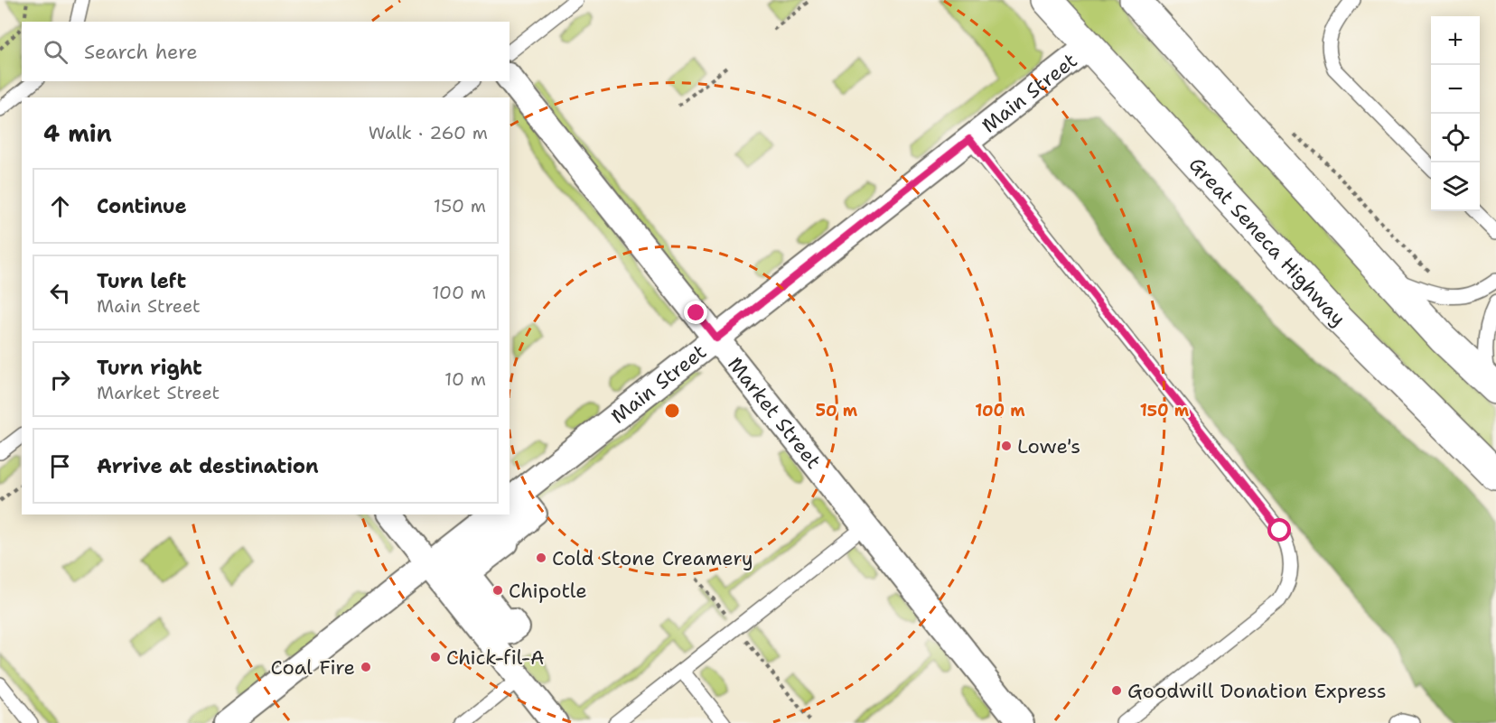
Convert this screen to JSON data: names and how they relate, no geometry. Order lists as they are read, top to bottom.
{
  "streets": {
    "main road": ["Great Seneca Highway"],
    "street": ["Main Street", "Market Street"]
  },
  "crossings": [
    ["Main Street", "Great Seneca Highway"],
    ["Main Street", "Market Street"]
  ],
  "places": [
    "Lowe's",
    "Cold Stone Creamery",
    "Chipotle",
    "Chick-fil-A",
    "Coal Fire",
    "Goodwill Donation Express"
  ],
  "page": {
    "map_buttons": ["+", "−"],
    "search": "Search here",
    "heading": ["4 min", "Walk · 260 m"],
    "list": [
      ["Continue", "150 m"],
      ["Turn left", "Main Street", "100 m"],
      ["Turn right", "Market Street", "10 m"],
      "Arrive at destination"
    ]
  },
  "rings": ["50 m", "100 m", "150 m"]
}
